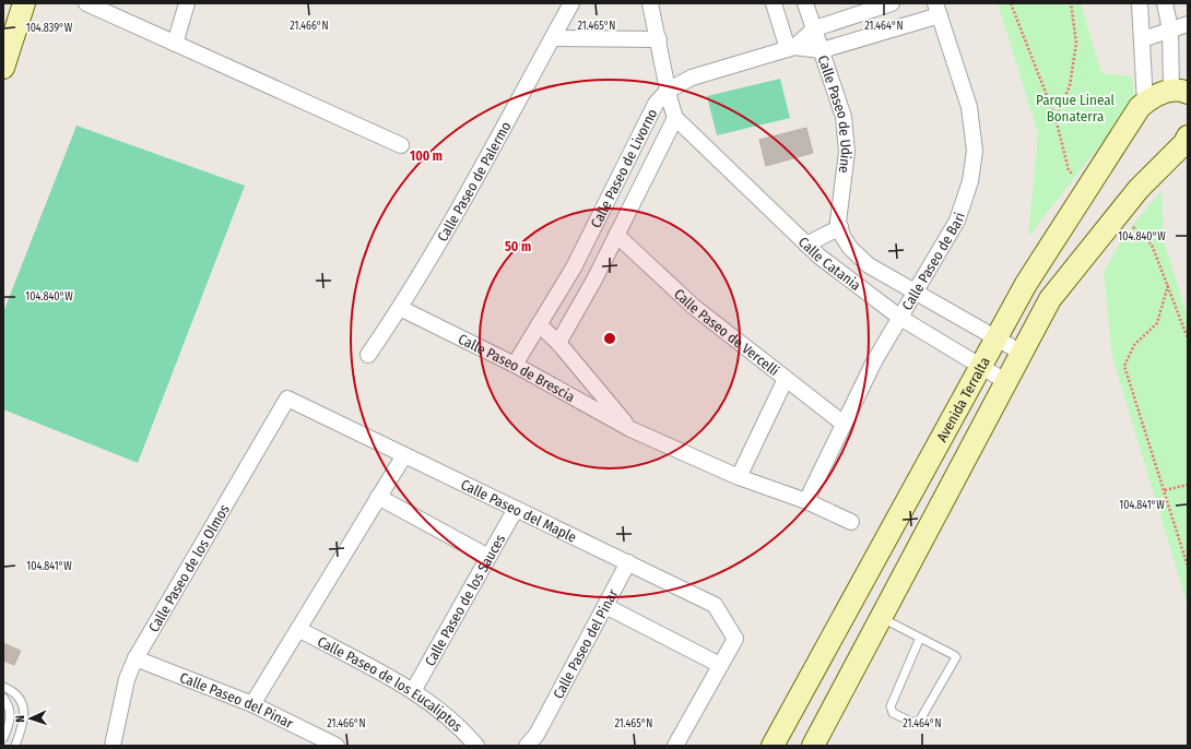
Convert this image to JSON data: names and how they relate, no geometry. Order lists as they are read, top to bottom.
{
  "streets": {
    "street": [
      "Calle Paseo de Udine",
      "Calle Paseo de Livorno",
      "Calle Paseo de Palermo",
      "Calle Paseo de Bari",
      "Calle Catania",
      "Calle Paseo de Vercelli",
      "Calle Paseo de Brescia",
      "Avenida Terralta",
      "Calle Paseo del Maple",
      "Calle Paseo de los Olmos",
      "Calle Paseo de los Sauces",
      "Calle Paseo del Pinar",
      "Calle Paseo de los Eucaliptos"
    ]
  },
  "crossings": [
    ["Calle Paseo de Udine", "Calle Paseo de Livorno"],
    ["Calle Paseo de Udine", "Calle Paseo de Bari"],
    ["Calle Paseo de Udine", "Avenida Terralta"],
    ["Calle Paseo de Livorno", "Calle Paseo de Bari"],
    ["Calle Paseo de Livorno", "Calle Catania"],
    ["Calle Paseo de Livorno", "Calle Paseo de Vercelli"],
    ["Calle Paseo de Livorno", "Calle Paseo de Brescia"],
    ["Calle Paseo de Palermo", "Calle Paseo de Brescia"],
    ["Calle Paseo de Bari", "Calle Catania"],
    ["Calle Paseo de Bari", "Calle Paseo de Vercelli"],
    ["Calle Paseo de Bari", "Calle Paseo de Brescia"],
    ["Calle Catania", "Avenida Terralta"],
    ["Calle Paseo del Maple", "Calle Paseo de los Olmos"],
    ["Calle Paseo del Maple", "Calle Paseo de los Sauces"],
    ["Calle Paseo del Maple", "Calle Paseo del Pinar"],
    ["Calle Paseo de los Olmos", "Calle Paseo del Pinar"],
    ["Calle Paseo de los Sauces", "Calle Paseo de los Eucaliptos"]
  ],
  "parks": ["Parque Lineal Bonaterra"],
  "north": "left",
  "coordinates": [
    "21.466°N",
    "21.465°N",
    "21.464°N",
    "104.839°W",
    "104.840°W",
    "104.841°W"
  ],
  "rings": ["100 m", "50 m"]
}
